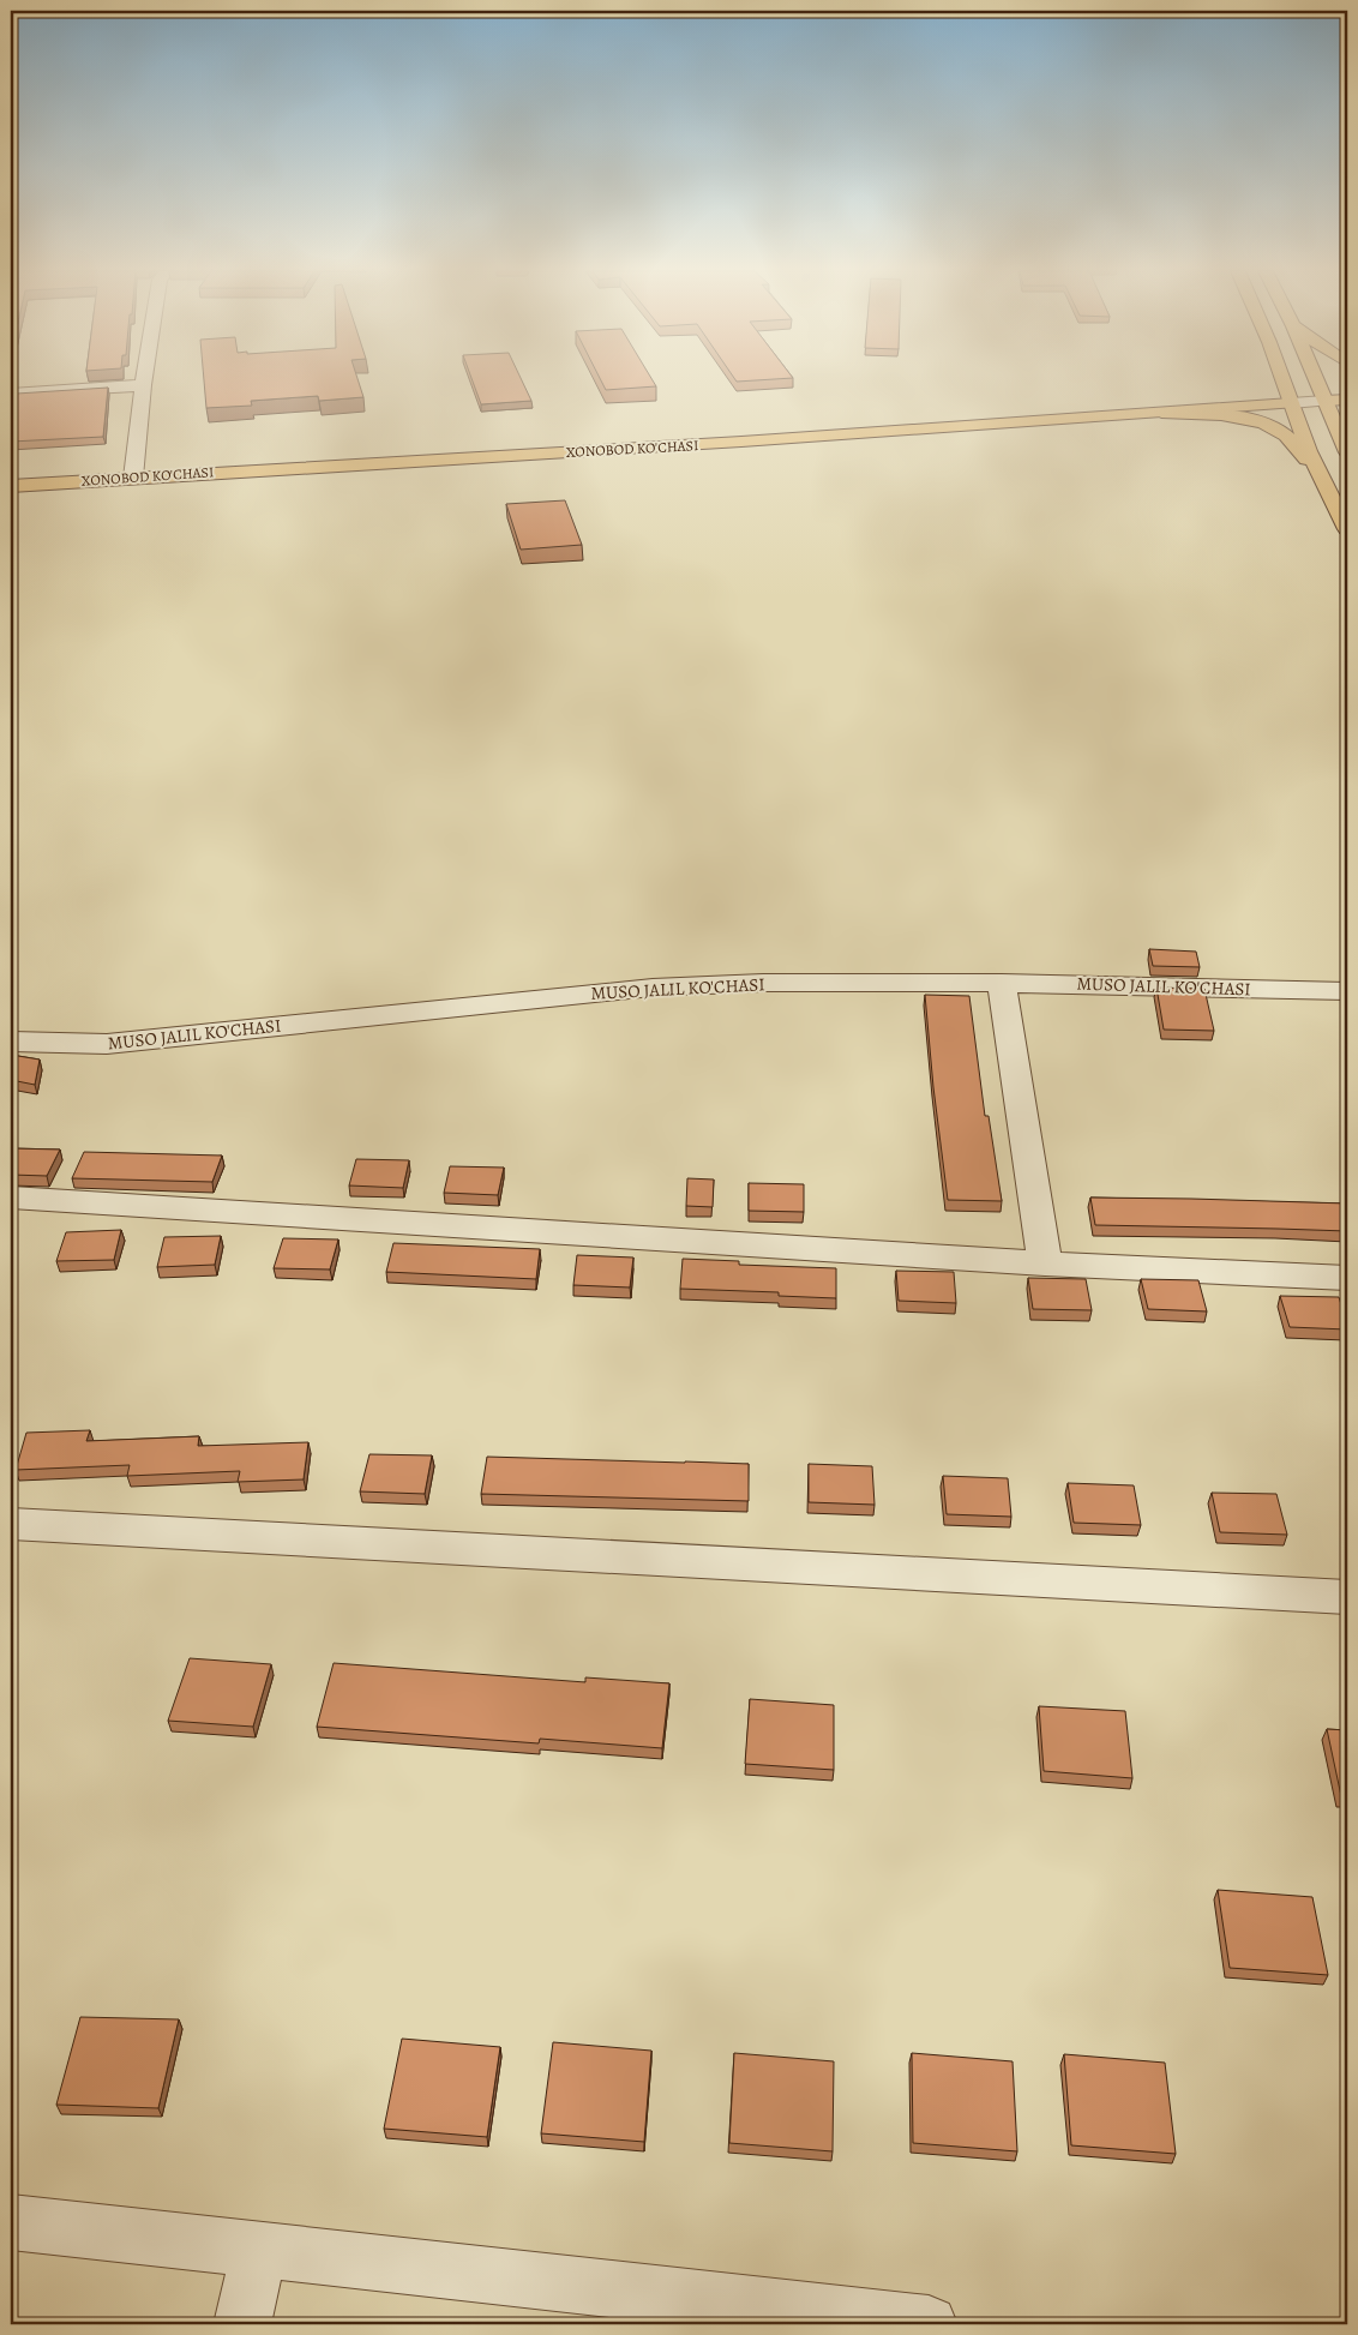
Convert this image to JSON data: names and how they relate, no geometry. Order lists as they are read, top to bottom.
{
  "streets": {
    "main road": ["XONOBOD KO'CHASI"],
    "street": ["MUSO JALIL KO'CHASI"]
  }
}
